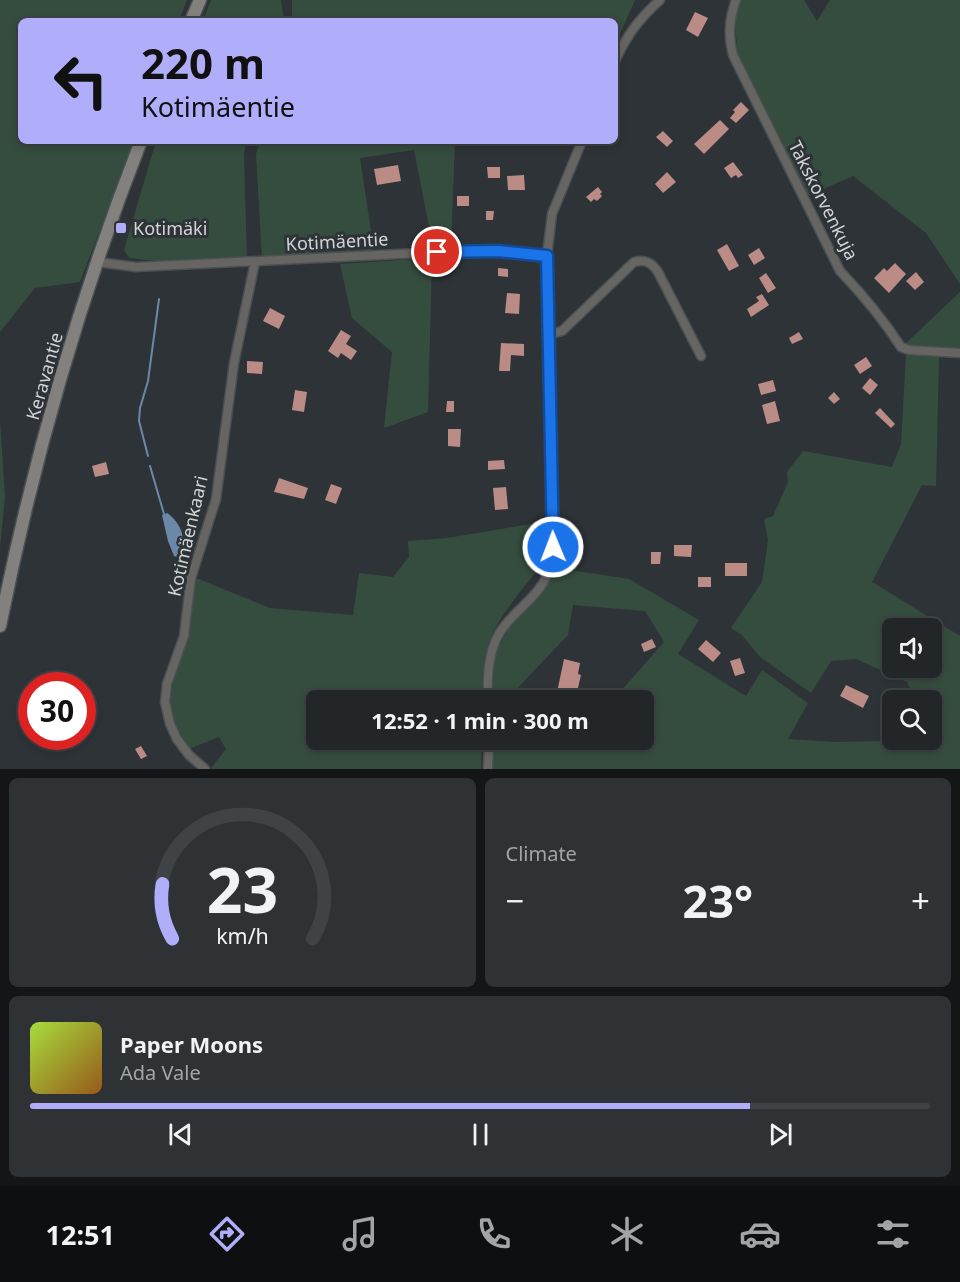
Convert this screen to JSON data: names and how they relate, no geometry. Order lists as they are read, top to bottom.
{
  "streets": {
    "main road": ["Keravantie"],
    "street": ["Takskorvenkuja", "Kotimäentie", "Kotimäenkaari"]
  },
  "crossings": [
    ["Kotimäentie", "Keravantie"],
    ["Kotimäentie", "Kotimäenkaari"]
  ],
  "places": {
    "transit": ["Kotimäki"]
  },
  "page": {
    "turn": ["220 m", "Kotimäentie"],
    "limit": "30",
    "trip": "12:52 · 1 min · 300 m",
    "tile": "Climate",
    "heat": ["−", "23°", "+"],
    "song": ["Paper Moons", "Ada Vale"],
    "tabs": "12:51",
    "gauge": ["23", "km/h"]
  }
}
